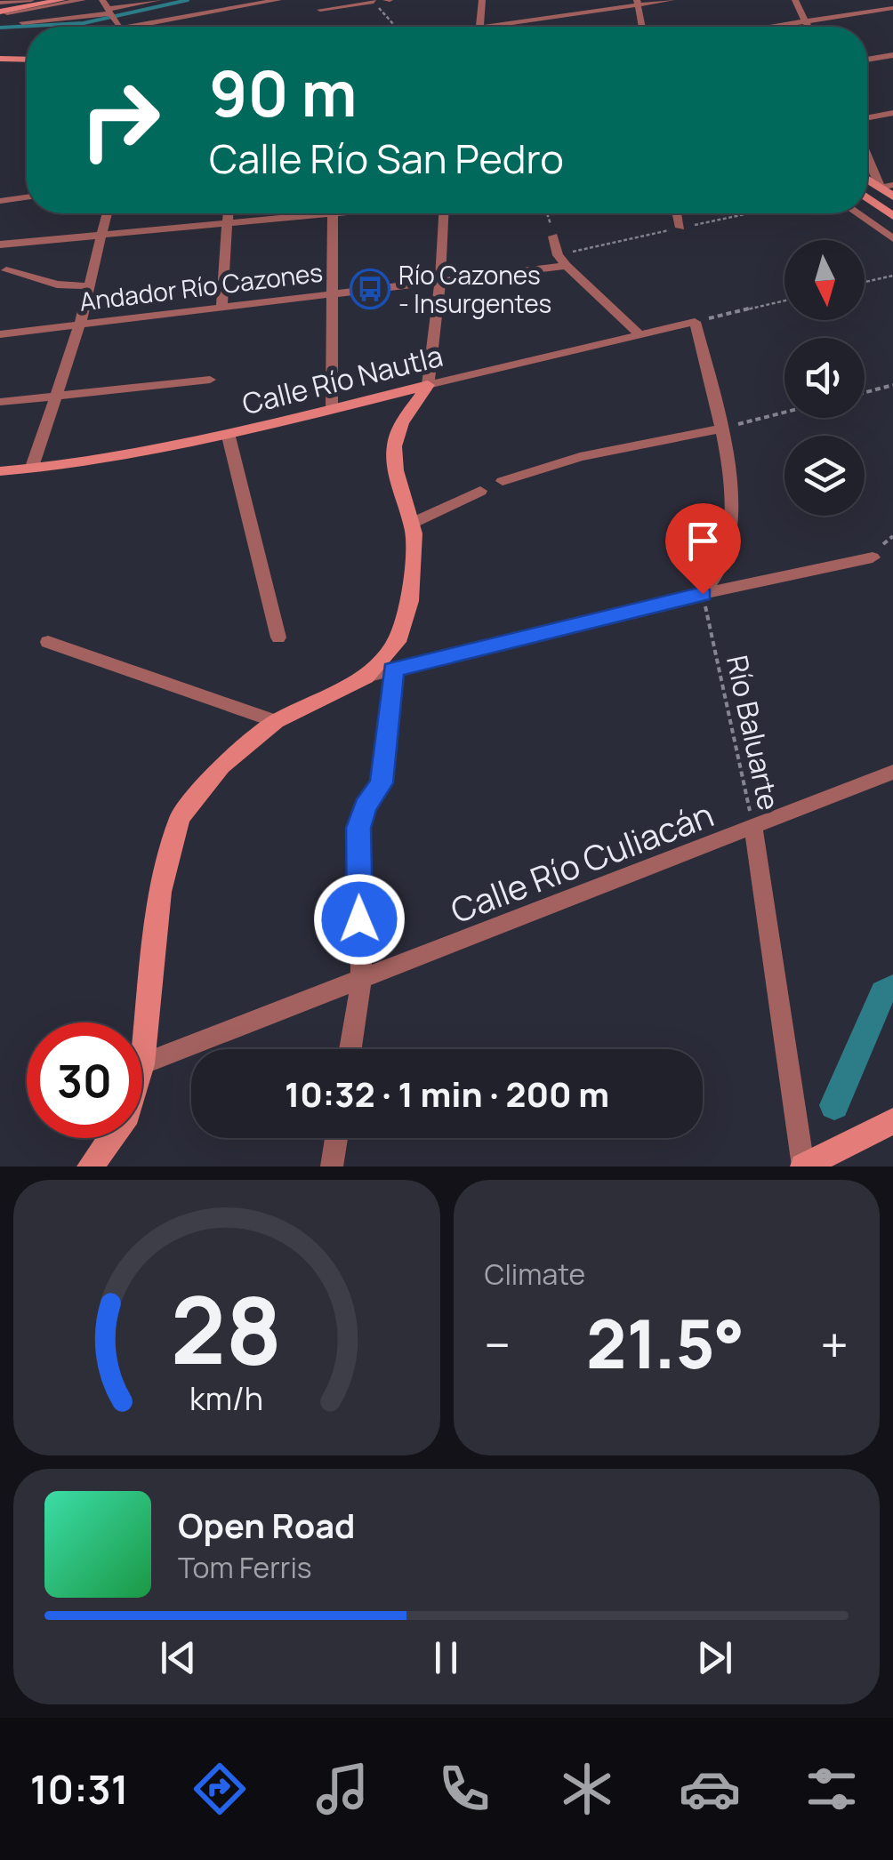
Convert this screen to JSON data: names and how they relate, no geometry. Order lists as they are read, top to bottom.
{
  "streets": {
    "street": ["Andador Río Cazones", "Calle Río Nautla", "Calle Río Culiacán"],
    "path": ["Río Baluarte"]
  },
  "crossings": [
    ["Río Baluarte", "Calle Río Culiacán"]
  ],
  "places": {
    "bus stop": ["Río Cazones - Insurgentes"]
  },
  "north": "bottom",
  "page": {
    "turn": ["90 m", "Calle Río San Pedro"],
    "limit": "30",
    "trip": "10:32 · 1 min · 200 m",
    "tile": "Climate",
    "heat": ["−", "21.5°", "+"],
    "song": ["Open Road", "Tom Ferris"],
    "tabs": "10:31",
    "gauge": ["28", "km/h"]
  }
}
